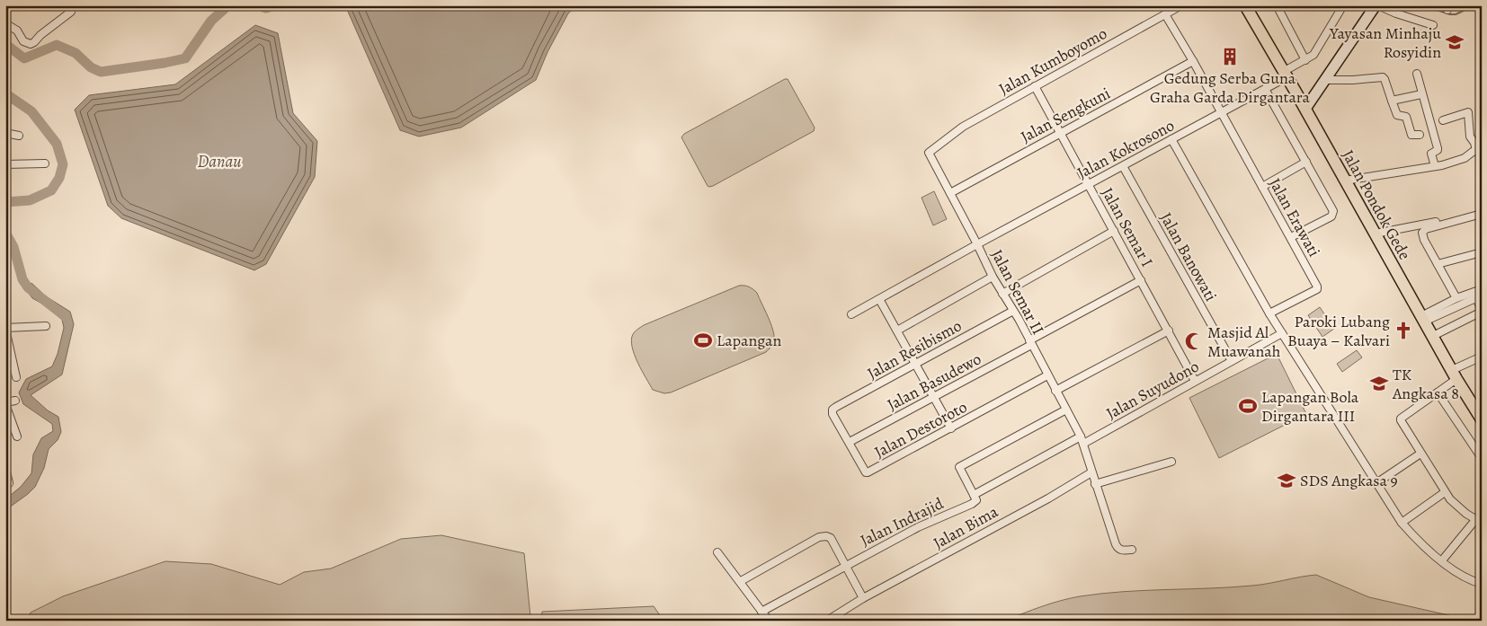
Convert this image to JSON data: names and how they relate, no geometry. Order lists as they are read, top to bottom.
{
  "streets": {
    "main road": ["Jalan Pondok Gede"],
    "street": [
      "Jalan Kumboyomo",
      "Jalan Sengkuni",
      "Jalan Kokrosono",
      "Jalan Erawati",
      "Jalan Semar I",
      "Jalan Banowati",
      "Jalan Semar II",
      "Jalan Resibismo",
      "Jalan Basudewo",
      "Jalan Suyudono",
      "Jalan Destoroto",
      "Jalan Indrajid",
      "Jalan Bima"
    ]
  },
  "crossings": [
    ["Jalan Kumboyomo", "Jalan Semar I"],
    ["Jalan Kumboyomo", "Jalan Semar II"],
    ["Jalan Sengkuni", "Jalan Semar I"],
    ["Jalan Sengkuni", "Jalan Semar II"],
    ["Jalan Kokrosono", "Jalan Pondok Gede"],
    ["Jalan Kokrosono", "Jalan Erawati"],
    ["Jalan Kokrosono", "Jalan Semar I"],
    ["Jalan Kokrosono", "Jalan Banowati"],
    ["Jalan Kokrosono", "Jalan Semar II"],
    ["Jalan Semar I", "Jalan Basudewo"],
    ["Jalan Semar I", "Jalan Suyudono"],
    ["Jalan Banowati", "Jalan Suyudono"],
    ["Jalan Semar II", "Jalan Resibismo"],
    ["Jalan Semar II", "Jalan Basudewo"],
    ["Jalan Semar II", "Jalan Suyudono"],
    ["Jalan Semar II", "Jalan Destoroto"],
    ["Jalan Semar II", "Jalan Indrajid"],
    ["Jalan Resibismo", "Jalan Destoroto"],
    ["Jalan Basudewo", "Jalan Destoroto"],
    ["Jalan Suyudono", "Jalan Indrajid"]
  ],
  "water": ["Danau"],
  "places": {
    "school or university": ["Yayasan Minhaju Rosyidin", "TK Angkasa 8", "SDS Angkasa 9"],
    "building": ["Gedung Serba Guna Graha Garda Dirgantara"],
    "church": ["Paroki Lubang Buaya – Kalvari"],
    "sports": ["Lapangan", "Lapangan Bola Dirgantara III"],
    "mosque": ["Masjid Al Muawanah"]
  }
}
